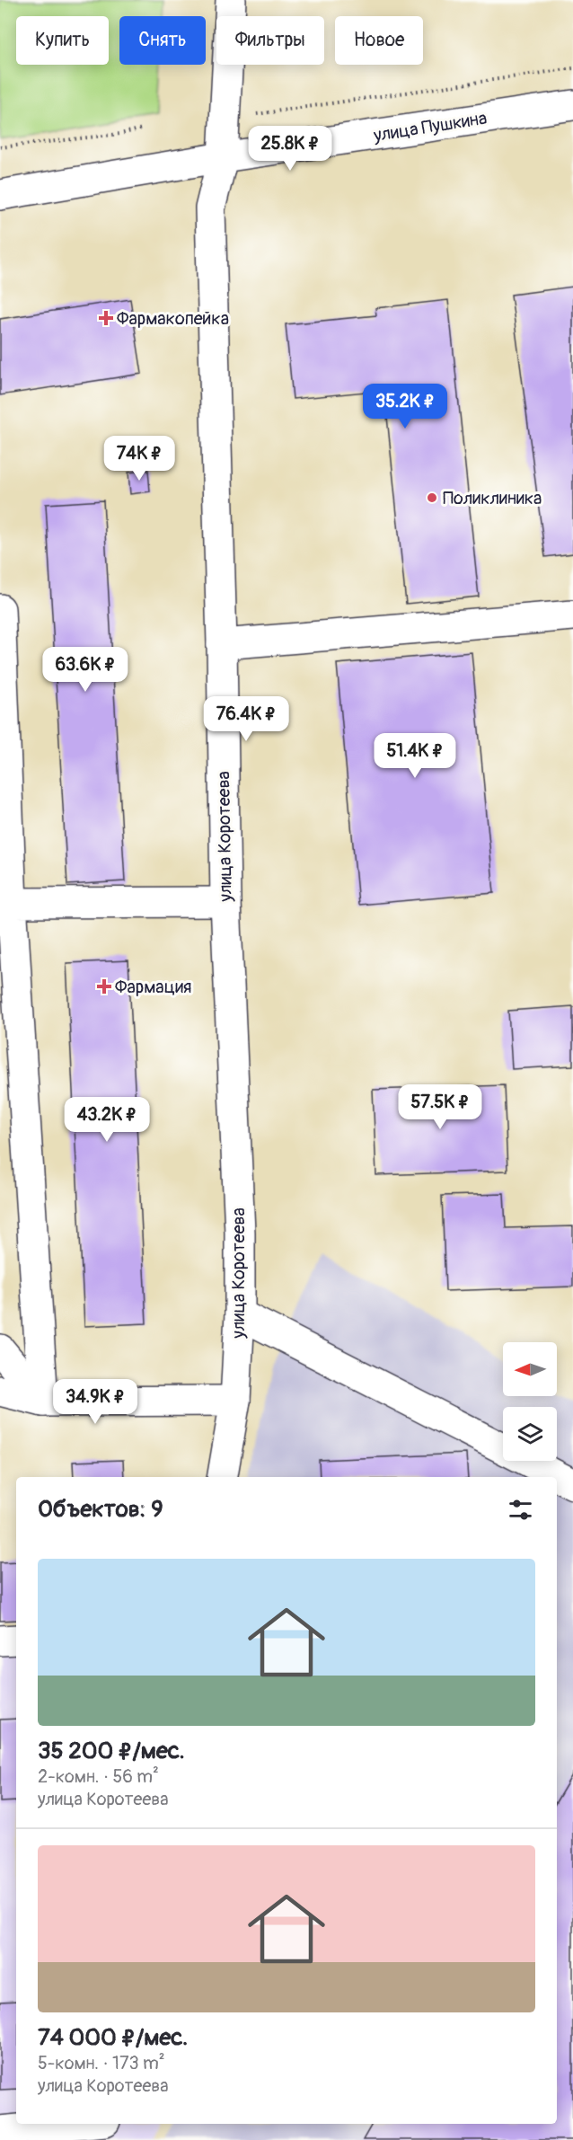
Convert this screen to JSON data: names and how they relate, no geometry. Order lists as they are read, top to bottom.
{
  "streets": {
    "street": ["улица Пушкина", "улица Коротеева"]
  },
  "crossings": [
    ["улица Пушкина", "улица Коротеева"]
  ],
  "places": {
    "health": ["Фармакопейка", "Фармация"],
    "other": ["Поликлиника"]
  },
  "north": "left",
  "page": {
    "chip": [
      "Купить",
      "Снять",
      "Фильтры",
      "Новое"
    ],
    "price": [
      "25.8K ₽",
      "35.2K ₽",
      "74K ₽",
      "63.6K ₽",
      "76.4K ₽",
      "51.4K ₽",
      "57.5K ₽",
      "43.2K ₽",
      "34.9K ₽"
    ],
    "heading": "Объектов: 9",
    "list": [
      {
        "name": "35 200 ₽/мес.",
        "note": "2-комн. · 56 m² · улица Коротеева"
      },
      {
        "name": "74 000 ₽/мес.",
        "note": "5-комн. · 173 m² · улица Коротеева"
      }
    ]
  }
}
